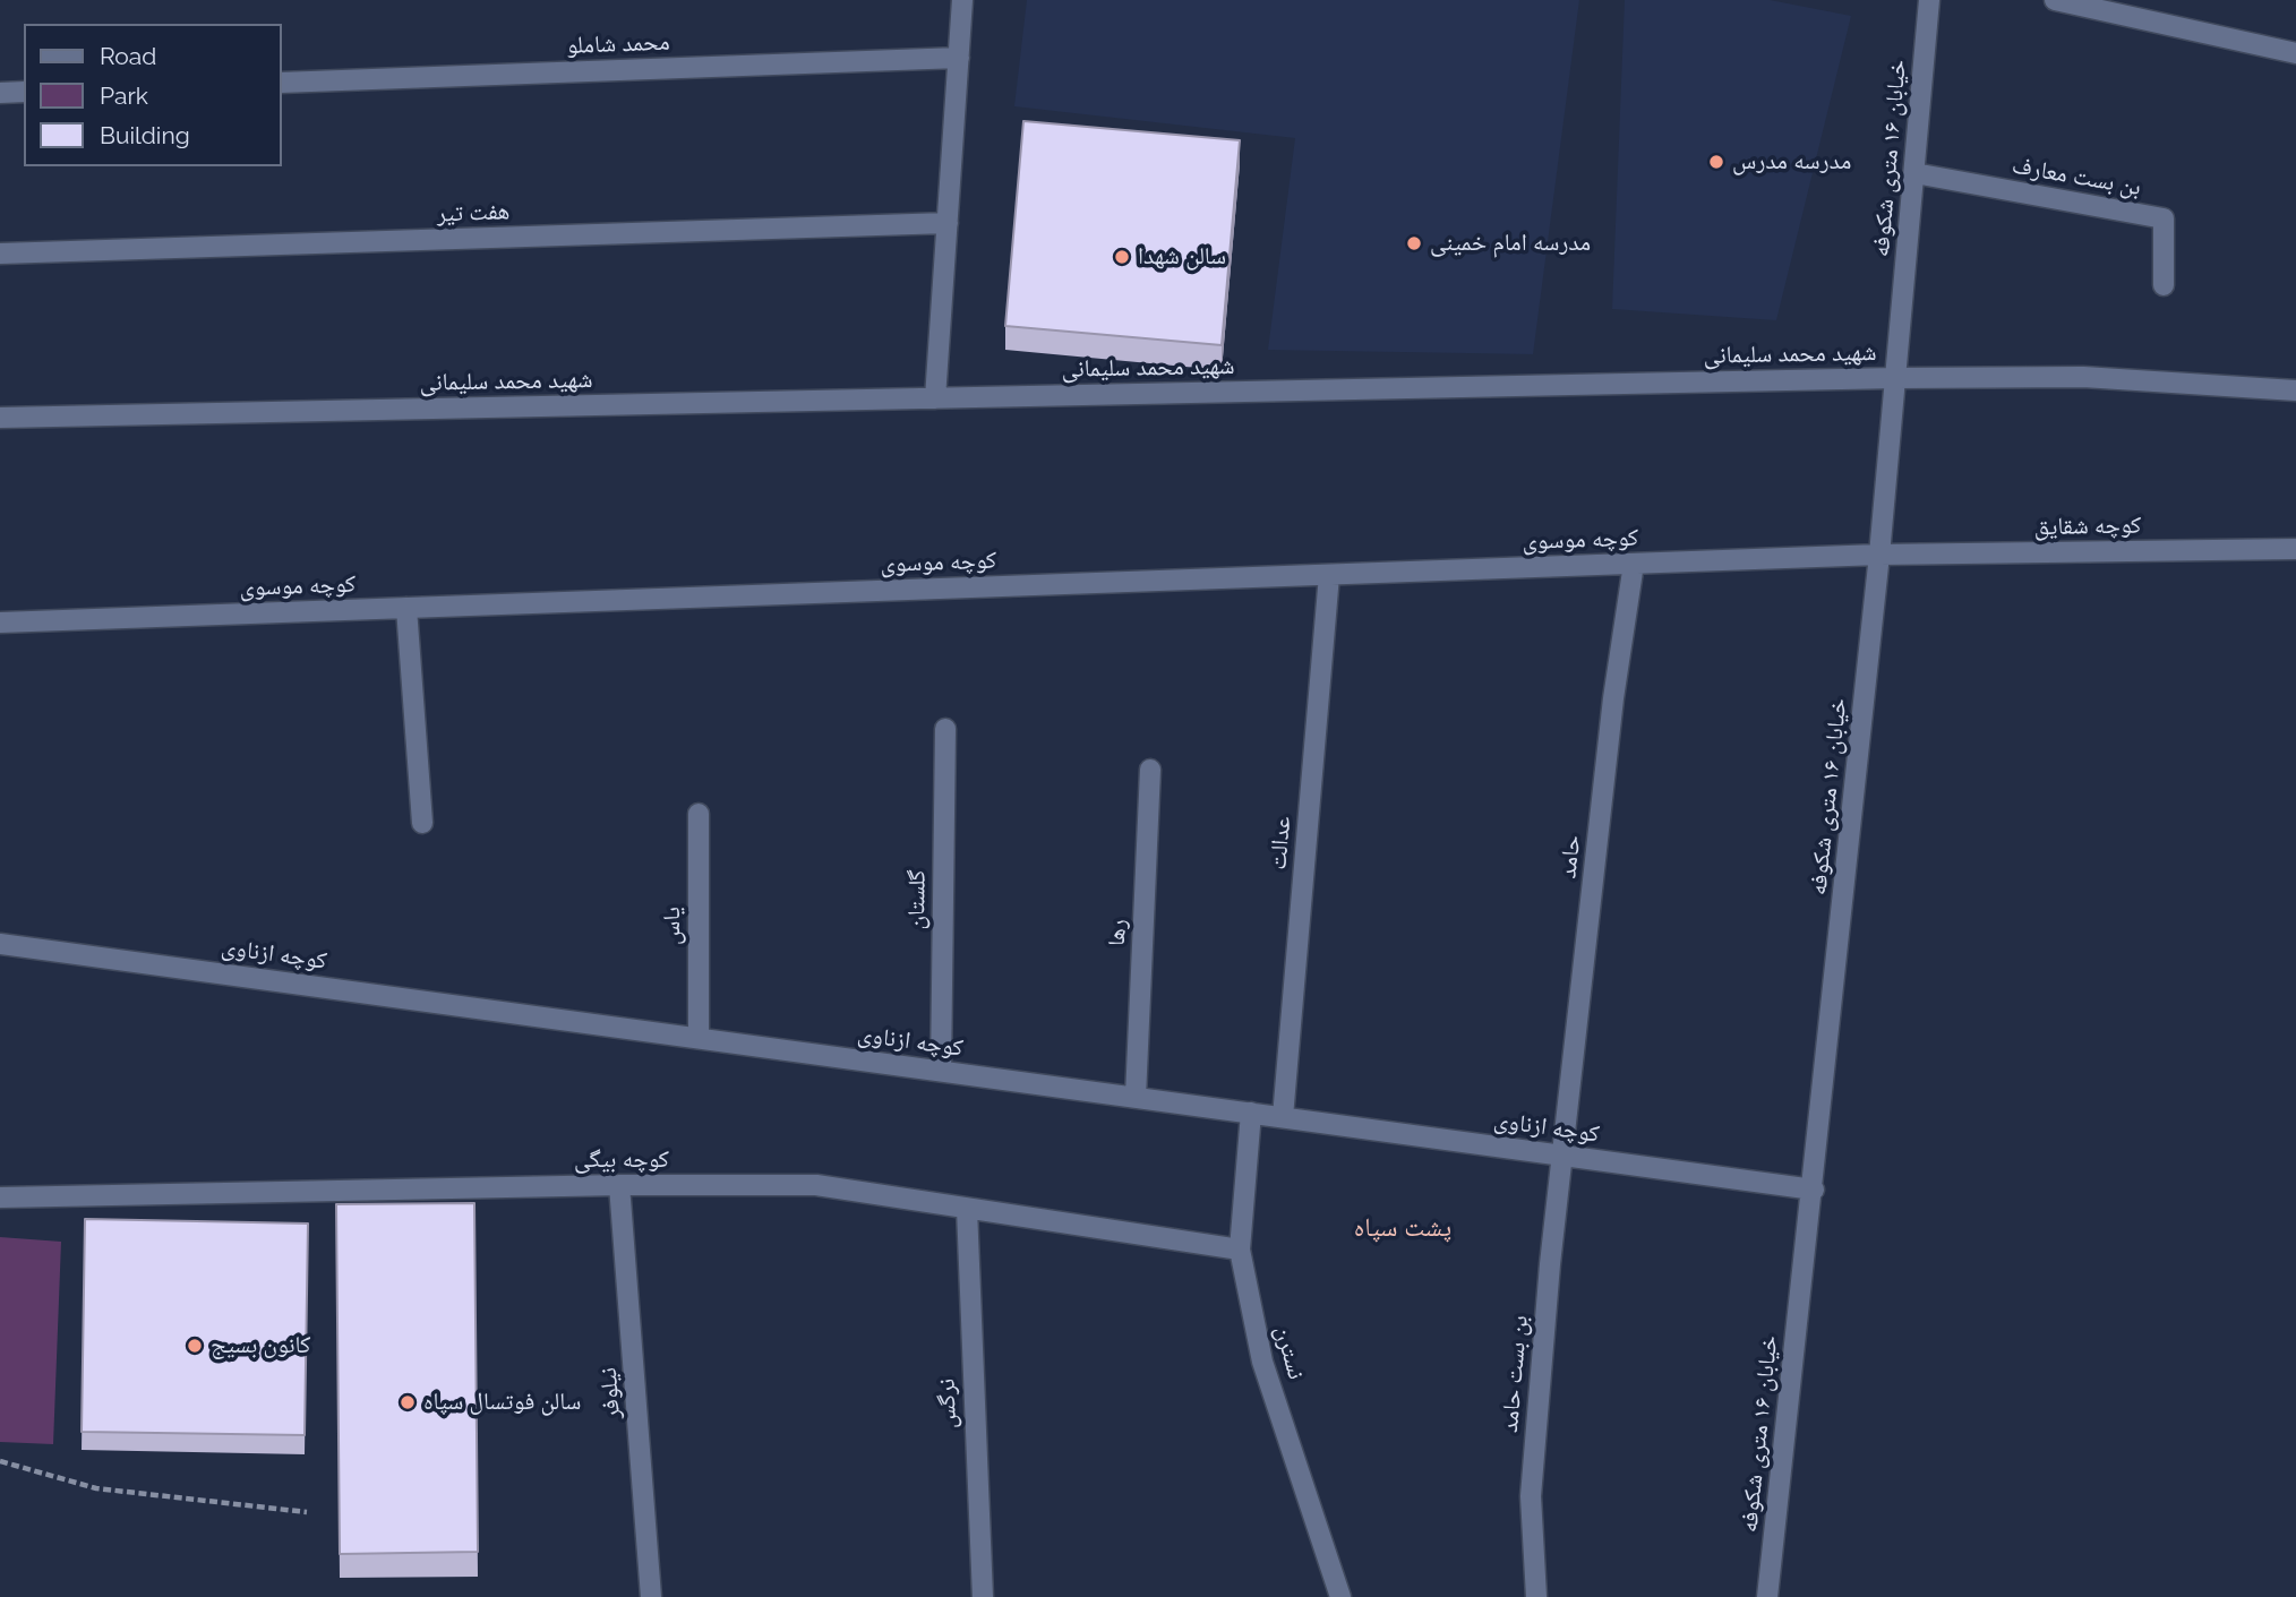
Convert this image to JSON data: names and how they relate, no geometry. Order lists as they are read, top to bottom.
{
  "streets": {
    "street": [
      "محمد شاملو",
      "خیابان ۱۶ متری شکوفه",
      "بن بست معارف",
      "هفت تیر",
      "شهید محمد سلیمانی",
      "کوچه شقایق",
      "کوچه موسوی",
      "عدالت",
      "حامد",
      "گلستان",
      "یاس",
      "رها",
      "کوچه ازناوی",
      "کوچه بیگی",
      "نسترن",
      "بن بست حامد",
      "نیلوفر",
      "نرگس"
    ]
  },
  "crossings": [
    ["خیابان ۱۶ متری شکوفه", "بن بست معارف"],
    ["خیابان ۱۶ متری شکوفه", "شهید محمد سلیمانی"],
    ["خیابان ۱۶ متری شکوفه", "کوچه شقایق"],
    ["خیابان ۱۶ متری شکوفه", "کوچه موسوی"],
    ["خیابان ۱۶ متری شکوفه", "کوچه ازناوی"],
    ["کوچه شقایق", "کوچه موسوی"],
    ["کوچه موسوی", "عدالت"],
    ["کوچه موسوی", "حامد"],
    ["عدالت", "کوچه ازناوی"],
    ["حامد", "کوچه ازناوی"],
    ["حامد", "بن بست حامد"],
    ["گلستان", "کوچه ازناوی"],
    ["یاس", "کوچه ازناوی"],
    ["رها", "کوچه ازناوی"],
    ["کوچه ازناوی", "نسترن"],
    ["کوچه ازناوی", "بن بست حامد"],
    ["کوچه بیگی", "نسترن"],
    ["کوچه بیگی", "نیلوفر"],
    ["کوچه بیگی", "نرگس"]
  ],
  "districts": ["پشت سپاه"],
  "places": [
    "مدرسه مدرس",
    "مدرسه امام خمینی",
    "سالن شهدا",
    "کانون بسیج",
    "سالن فوتسال سپاه"
  ],
  "legend": ["Road", "Park", "Building"]
}
